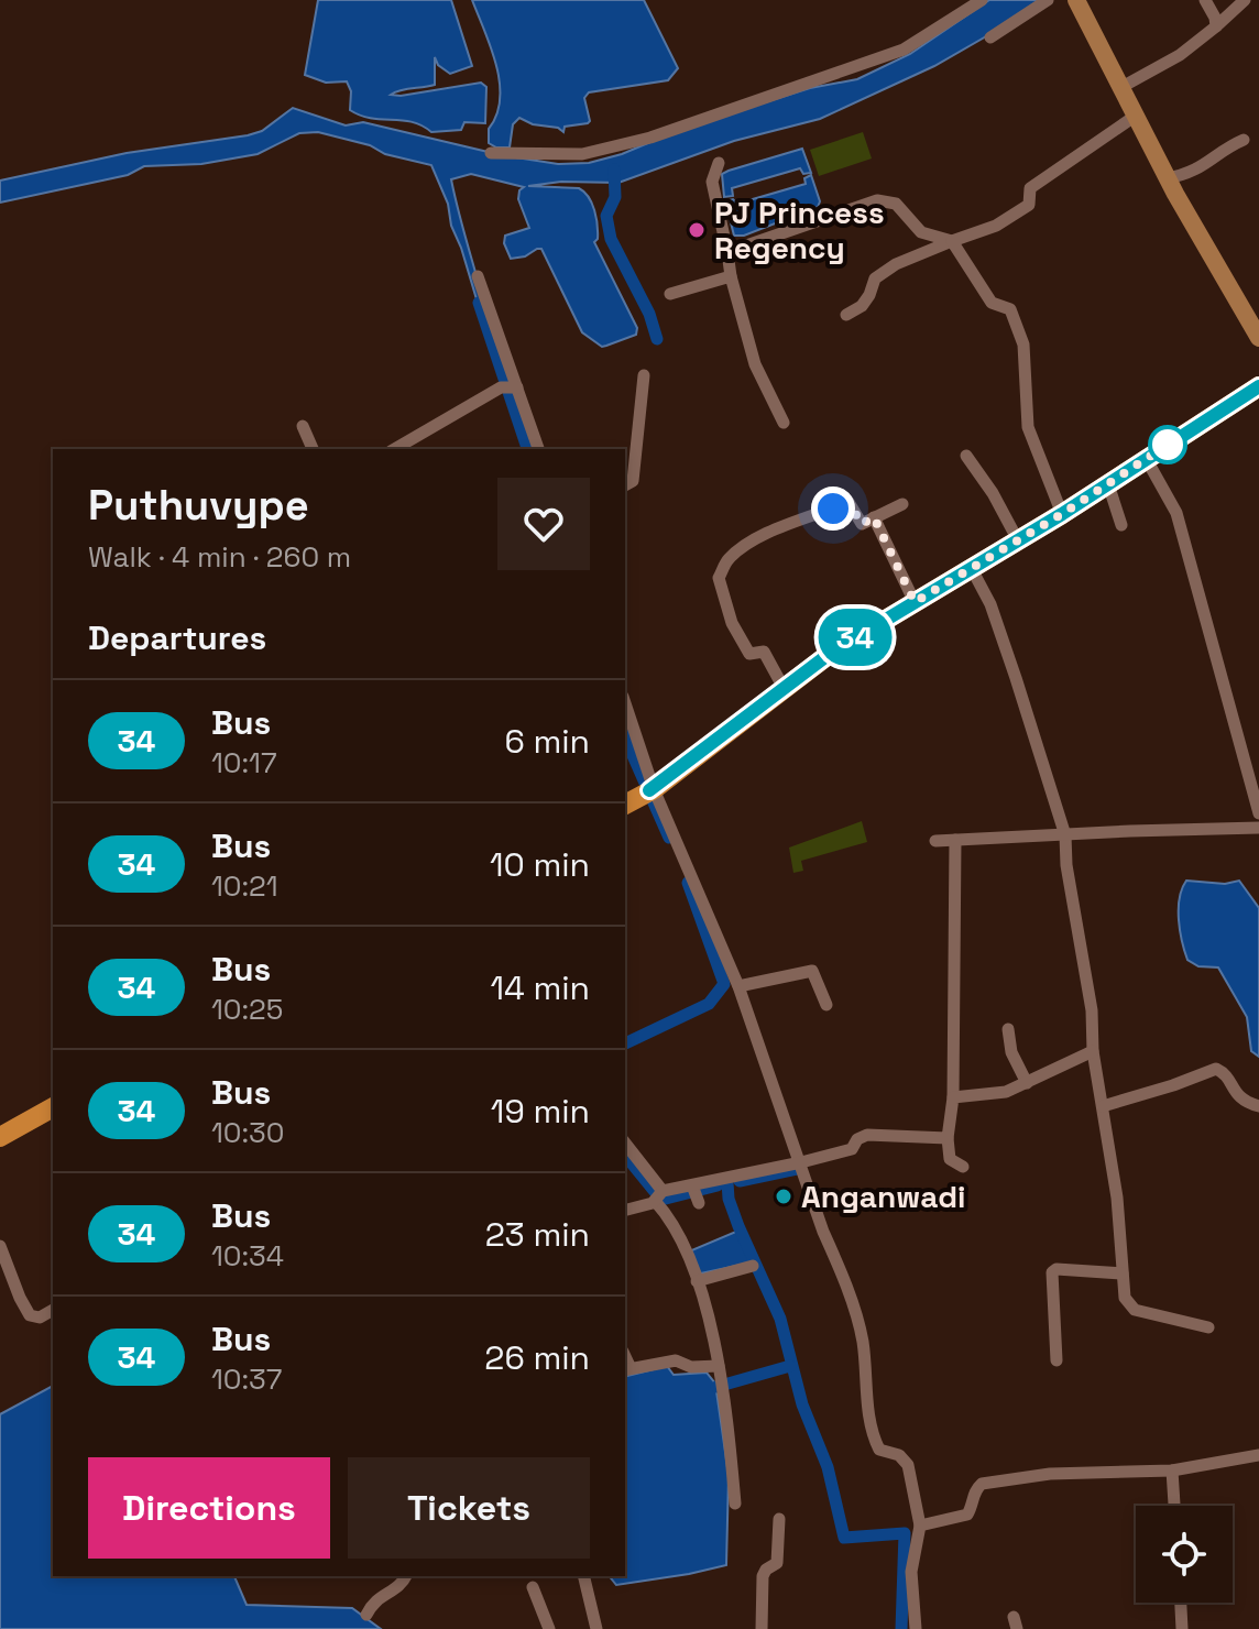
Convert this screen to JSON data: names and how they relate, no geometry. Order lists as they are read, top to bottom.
{
  "places": ["PJ Princess Regency", "Anganwadi"],
  "lines": ["bus line 34"],
  "page": {
    "on_map": "34",
    "heading": [
      ["Puthuvype", "Walk · 4 min · 260 m"],
      "Departures"
    ],
    "list": [
      {
        "mark": "34",
        "name": "Bus",
        "note": "10:17",
        "value": "6 min"
      },
      {
        "mark": "34",
        "name": "Bus",
        "note": "10:21",
        "value": "10 min"
      },
      {
        "mark": "34",
        "name": "Bus",
        "note": "10:25",
        "value": "14 min"
      },
      {
        "mark": "34",
        "name": "Bus",
        "note": "10:30",
        "value": "19 min"
      },
      {
        "mark": "34",
        "name": "Bus",
        "note": "10:34",
        "value": "23 min"
      },
      {
        "mark": "34",
        "name": "Bus",
        "note": "10:37",
        "value": "26 min"
      }
    ],
    "buttons": ["Directions", "Tickets"]
  }
}
